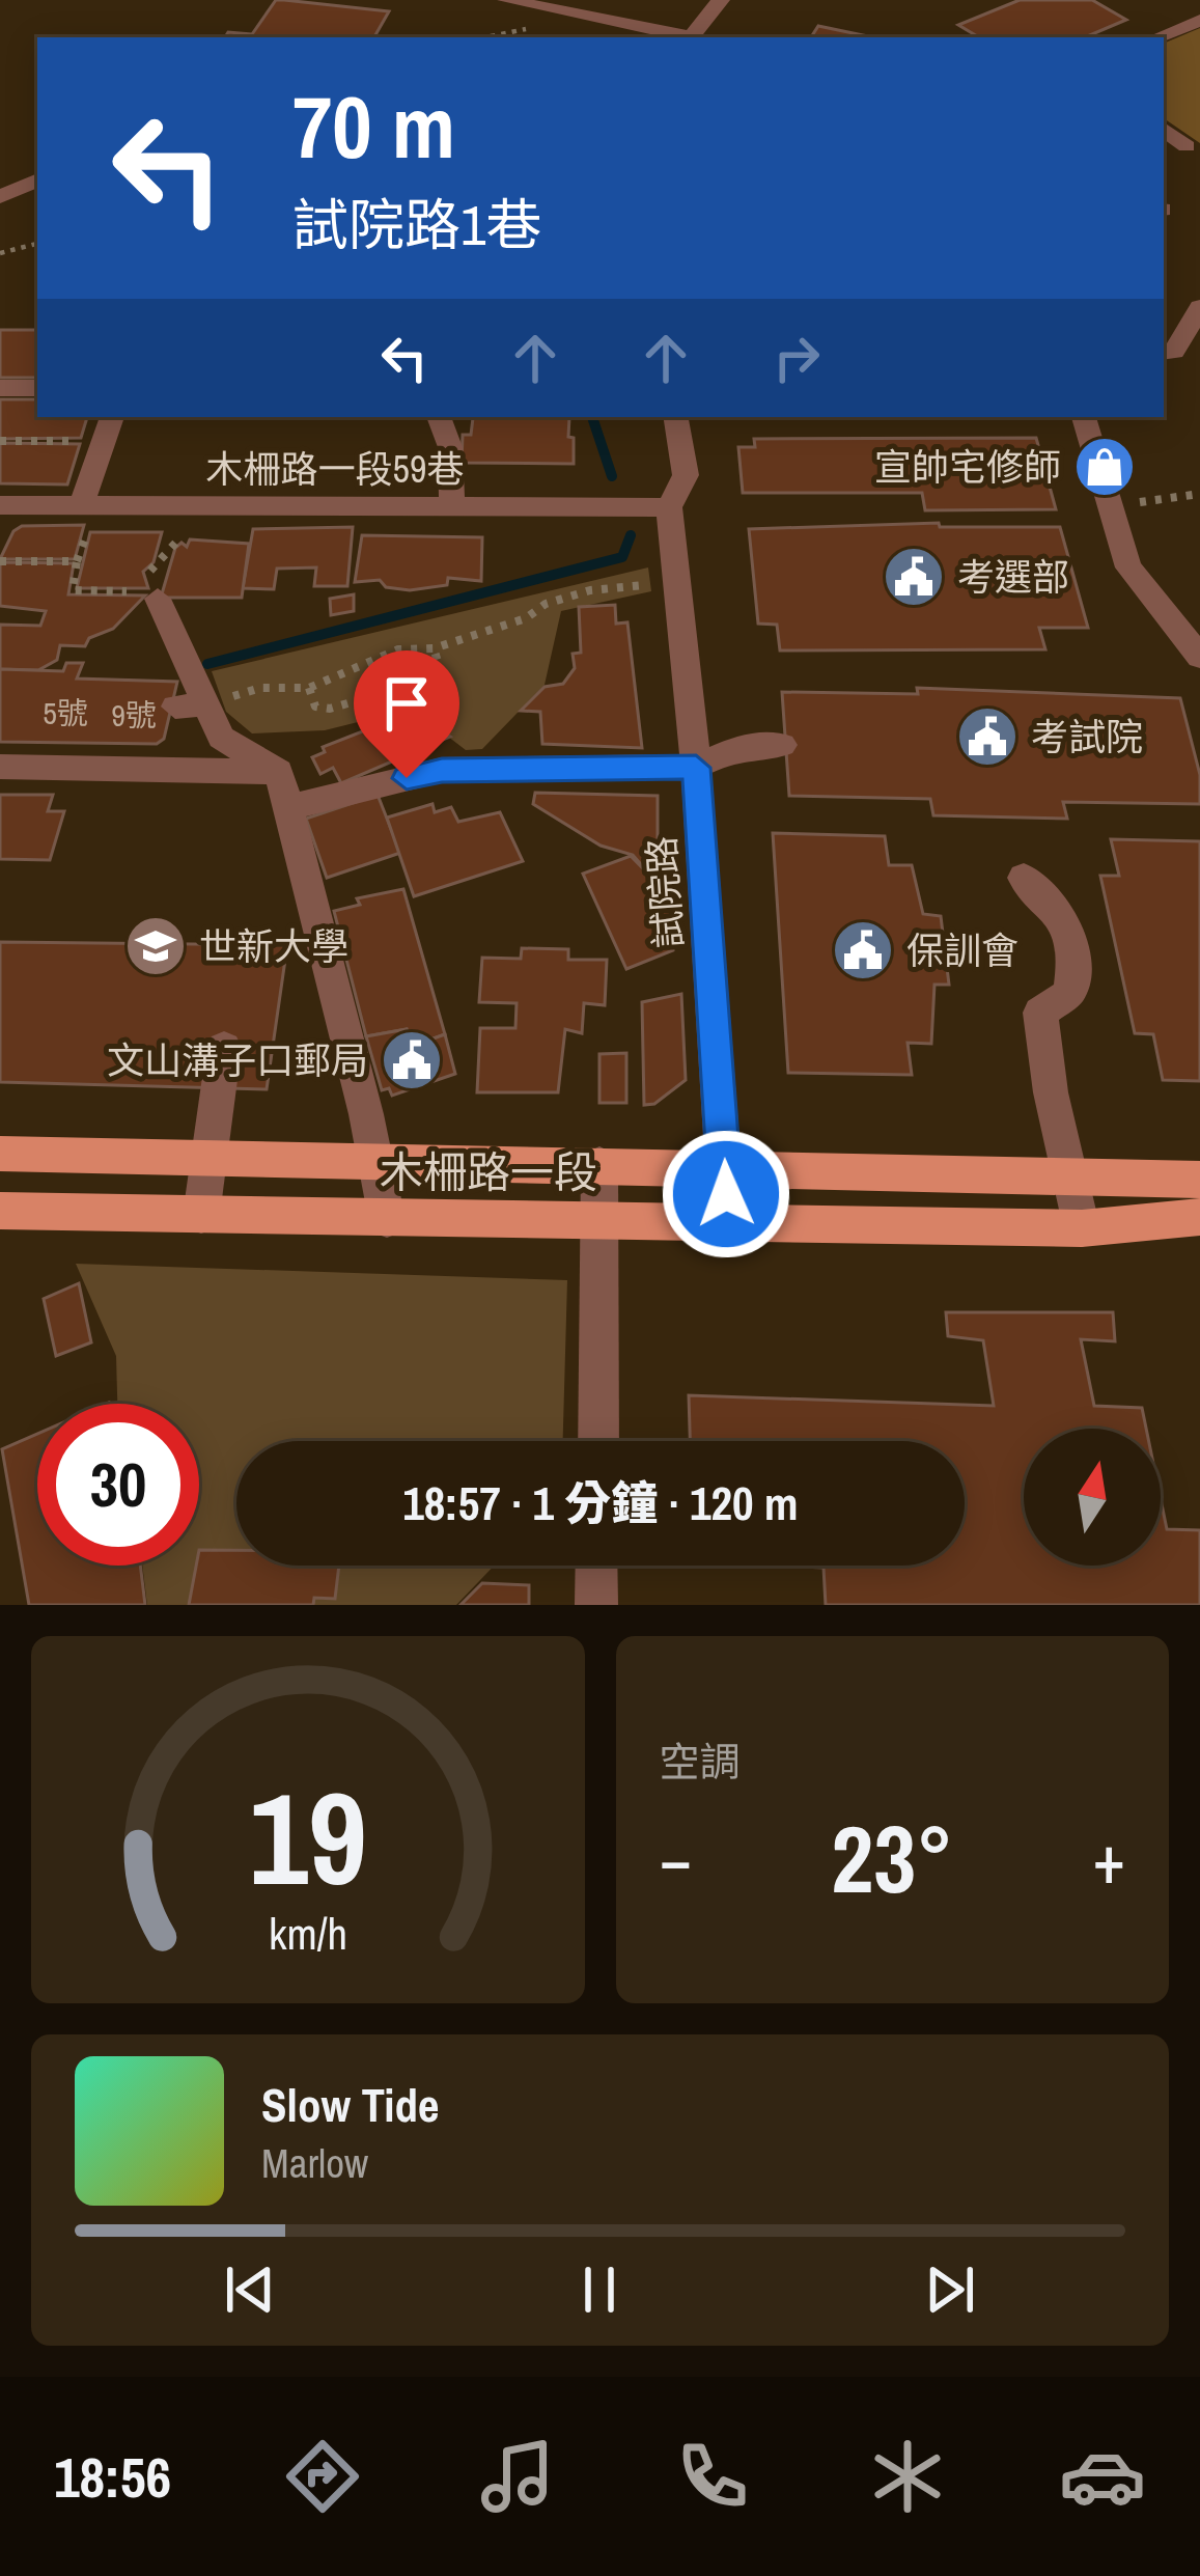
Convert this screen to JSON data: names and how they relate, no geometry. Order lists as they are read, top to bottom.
{
  "streets": {
    "main road": ["木柵路一段"],
    "street": ["木柵路一段59巷", "試院路"]
  },
  "crossings": [
    ["木柵路一段59巷", "試院路"],
    ["試院路", "木柵路一段"]
  ],
  "places": {
    "shop": ["宣帥宅修師"],
    "public building": [
      "考選部",
      "考試院",
      "保訓會",
      "文山溝子口郵局"
    ],
    "school or university": ["世新大學"]
  },
  "house_numbers": ["5號", "9號"],
  "north": "top",
  "page": {
    "turn": ["70 m", "試院路1巷"],
    "limit": "30",
    "trip": "18:57 · 1 分鐘 · 120 m",
    "tile": "空調",
    "heat": ["−", "23°", "+"],
    "song": ["Slow Tide", "Marlow"],
    "tabs": "18:56",
    "gauge": ["19", "km/h"]
  }
}
